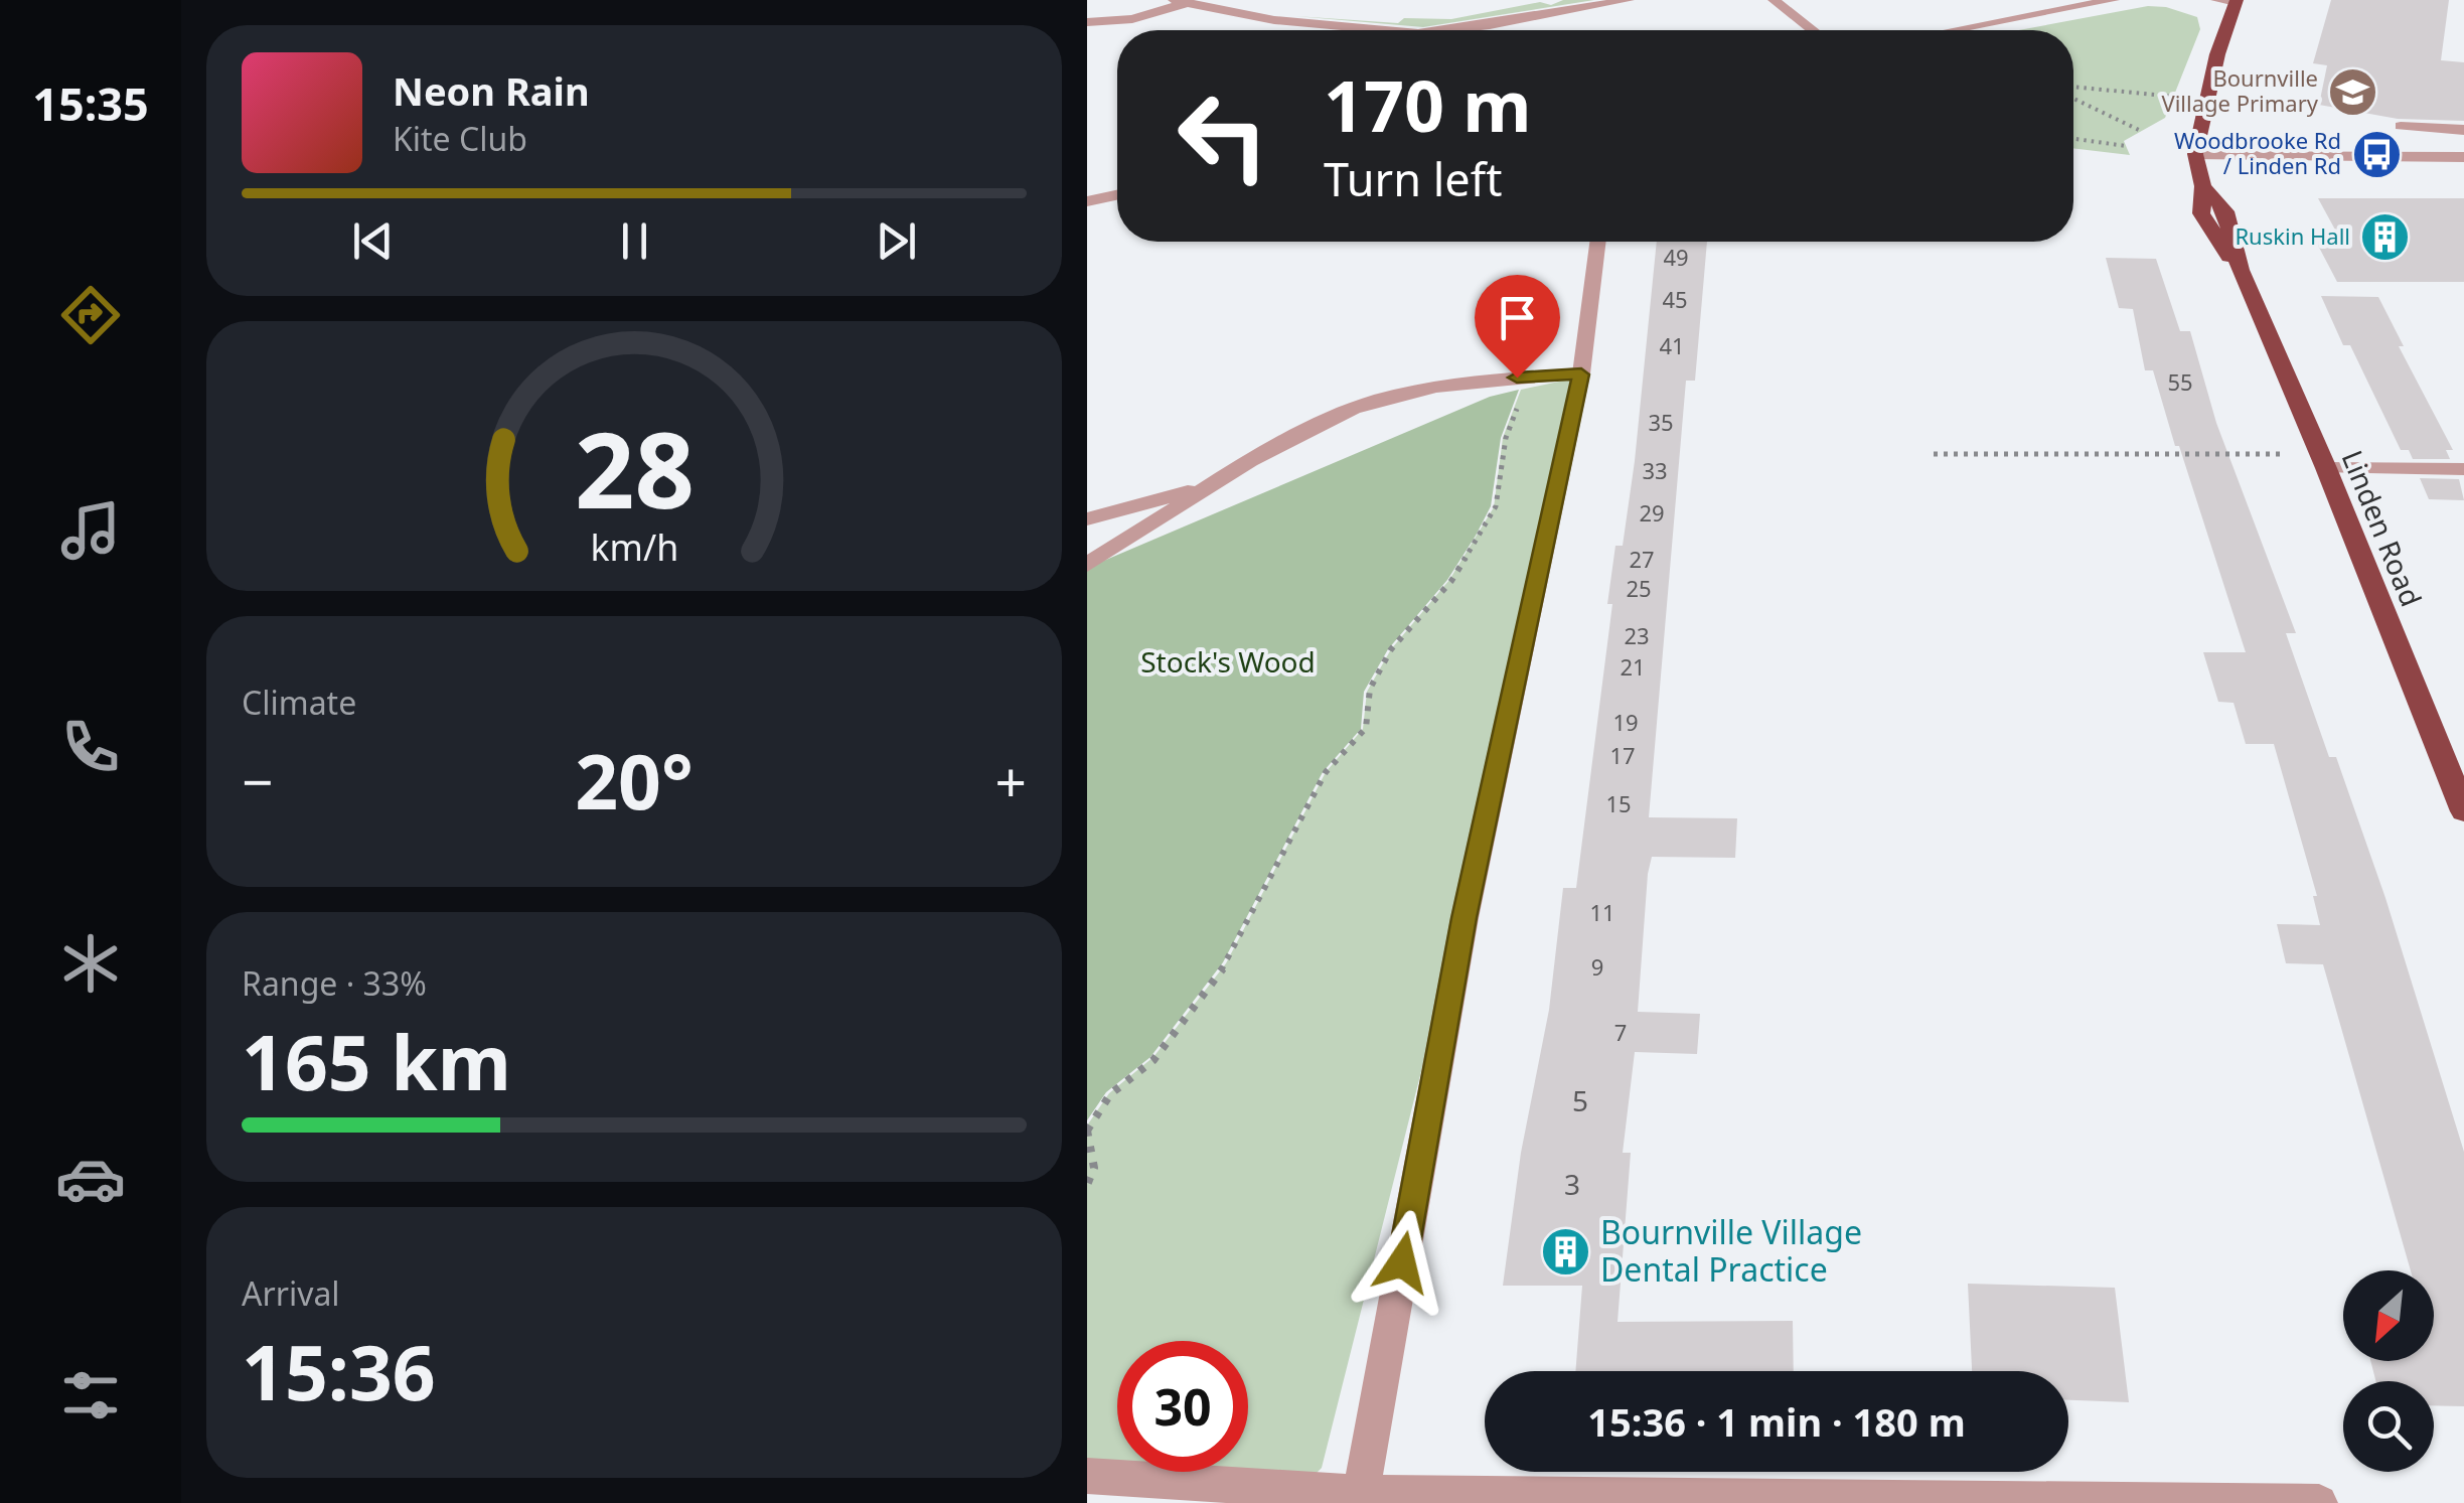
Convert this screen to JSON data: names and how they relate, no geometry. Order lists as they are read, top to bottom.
{
  "streets": {
    "highway": ["Linden Road"]
  },
  "parks": ["Stock's Wood"],
  "places": {
    "school or university": ["Bournville Village Primary"],
    "bus stop": ["Woodbrooke Rd / Linden Rd"],
    "building": ["Ruskin Hall", "Bournville Village Dental Practice"]
  },
  "house_numbers": [
    "49",
    "45",
    "41",
    "55",
    "35",
    "33",
    "29",
    "27",
    "25",
    "23",
    "21",
    "19",
    "17",
    "15",
    "11",
    "9",
    "7",
    "5",
    "3"
  ],
  "north": "bottom left",
  "page": {
    "tabs": "15:35",
    "turn": ["170 m", "Turn left"],
    "song": ["Neon Rain", "Kite Club"],
    "tile": [
      "Climate",
      ["Range · 33%", "165 km"],
      ["Arrival", "15:36"]
    ],
    "heat": ["−", "20°", "+"],
    "limit": "30",
    "trip": "15:36 · 1 min · 180 m",
    "gauge": ["28", "km/h"]
  }
}
